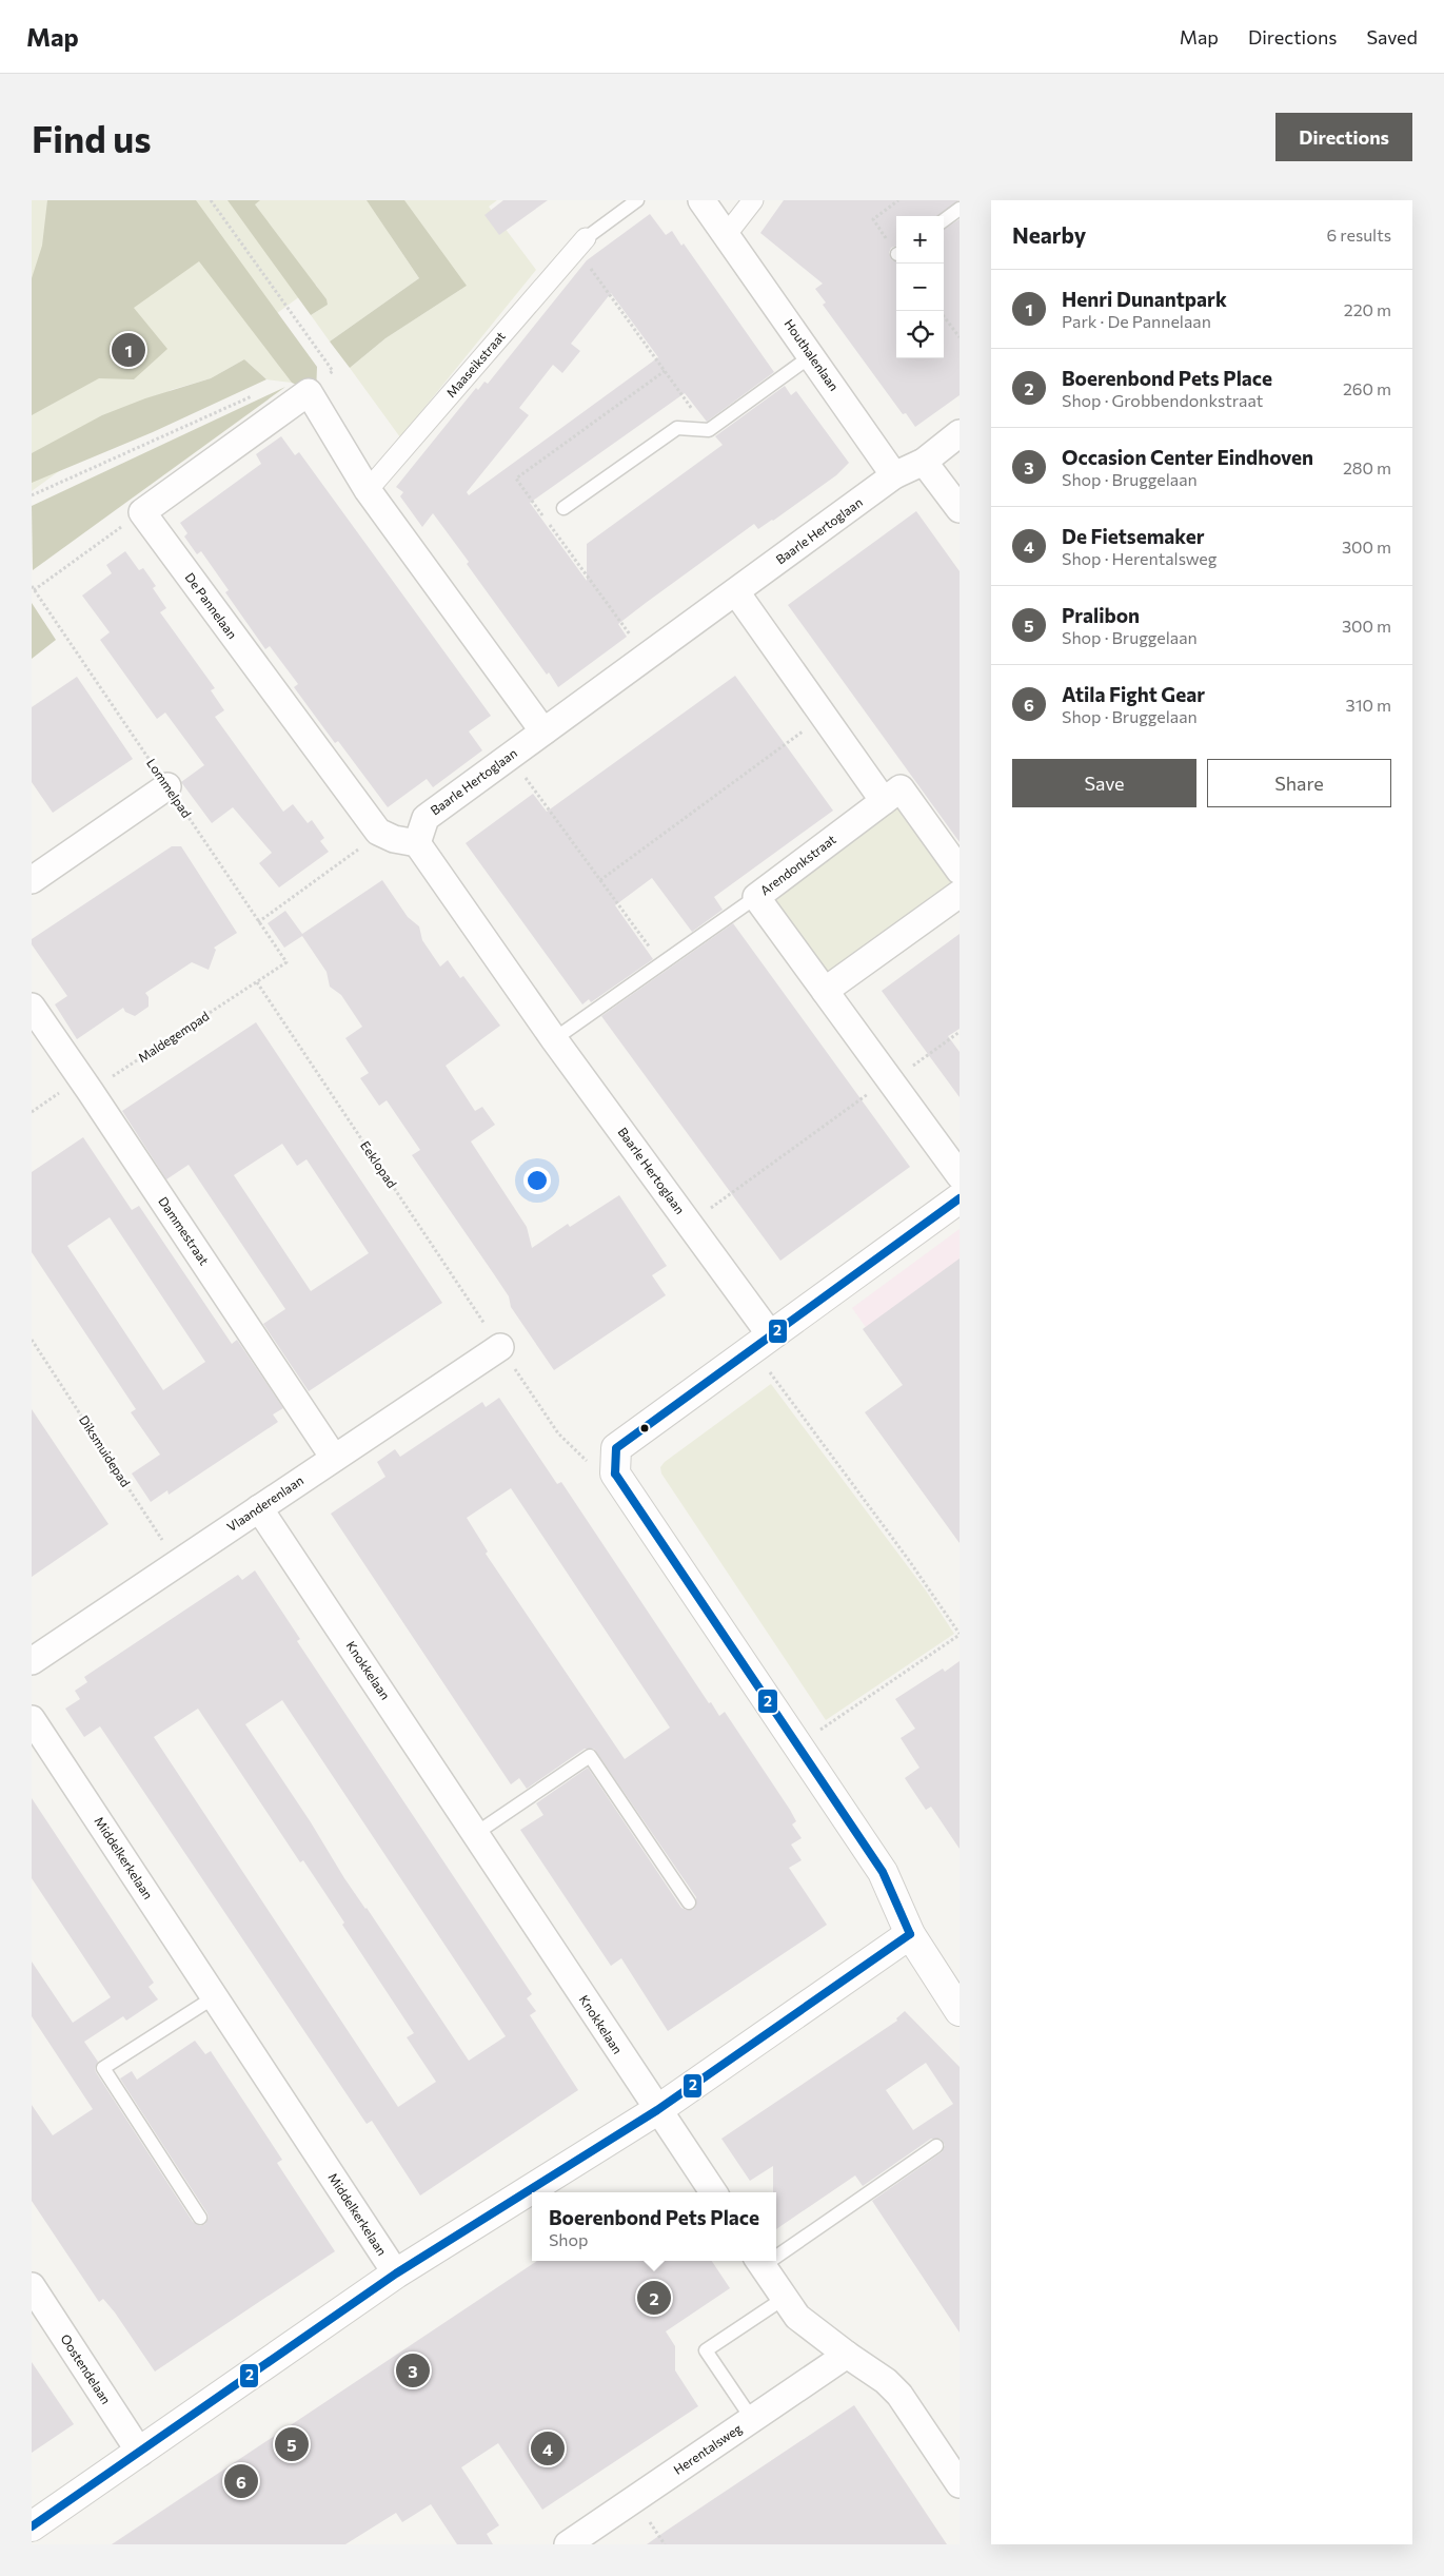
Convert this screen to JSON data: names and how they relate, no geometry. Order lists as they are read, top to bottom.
{
  "streets": {
    "street": [
      "Houthalenlaan",
      "Maaseikstraat",
      "Baarle Hertoglaan",
      "De Pannelaan",
      "Arendonkstraat",
      "Dammestraat",
      "Vlaanderenlaan",
      "Knokkelaan",
      "Middelkerkelaan",
      "Oostendelaan",
      "Herentalsweg"
    ],
    "path": [
      "Lommelpad",
      "Maldegempad",
      "Eeklopad",
      "Diksmuidepad"
    ]
  },
  "crossings": [
    ["Houthalenlaan", "Baarle Hertoglaan"],
    ["Baarle Hertoglaan", "De Pannelaan"],
    ["Lommelpad", "Maldegempad"],
    ["Lommelpad", "Eeklopad"],
    ["Maldegempad", "Eeklopad"],
    ["Maldegempad", "Dammestraat"],
    ["Eeklopad", "Vlaanderenlaan"],
    ["Dammestraat", "Vlaanderenlaan"],
    ["Diksmuidepad", "Vlaanderenlaan"],
    ["Vlaanderenlaan", "Knokkelaan"]
  ],
  "lines": ["transit line 2"],
  "page": {
    "header": "Map",
    "nav": ["Map", "Directions", "Saved"],
    "buttons": [
      "Directions",
      ["Save", "Share"]
    ],
    "title": "Find us",
    "heading": ["Nearby", "6 results"],
    "map_buttons": ["+", "−"],
    "list": [
      {
        "mark": "1",
        "name": "Henri Dunantpark",
        "note": "Park · De Pannelaan",
        "value": "220 m"
      },
      {
        "mark": "2",
        "name": "Boerenbond Pets Place",
        "note": "Shop · Grobbendonkstraat",
        "value": "260 m"
      },
      {
        "mark": "3",
        "name": "Occasion Center Eindhoven",
        "note": "Shop · Bruggelaan",
        "value": "280 m"
      },
      {
        "mark": "4",
        "name": "De Fietsemaker",
        "note": "Shop · Herentalsweg",
        "value": "300 m"
      },
      {
        "mark": "5",
        "name": "Pralibon",
        "note": "Shop · Bruggelaan",
        "value": "300 m"
      },
      {
        "mark": "6",
        "name": "Atila Fight Gear",
        "note": "Shop · Bruggelaan",
        "value": "310 m"
      }
    ],
    "pins": [
      "1",
      "2",
      "3",
      "5",
      "4",
      "6"
    ],
    "popup": ["Boerenbond Pets Place", "Shop"]
  }
}
